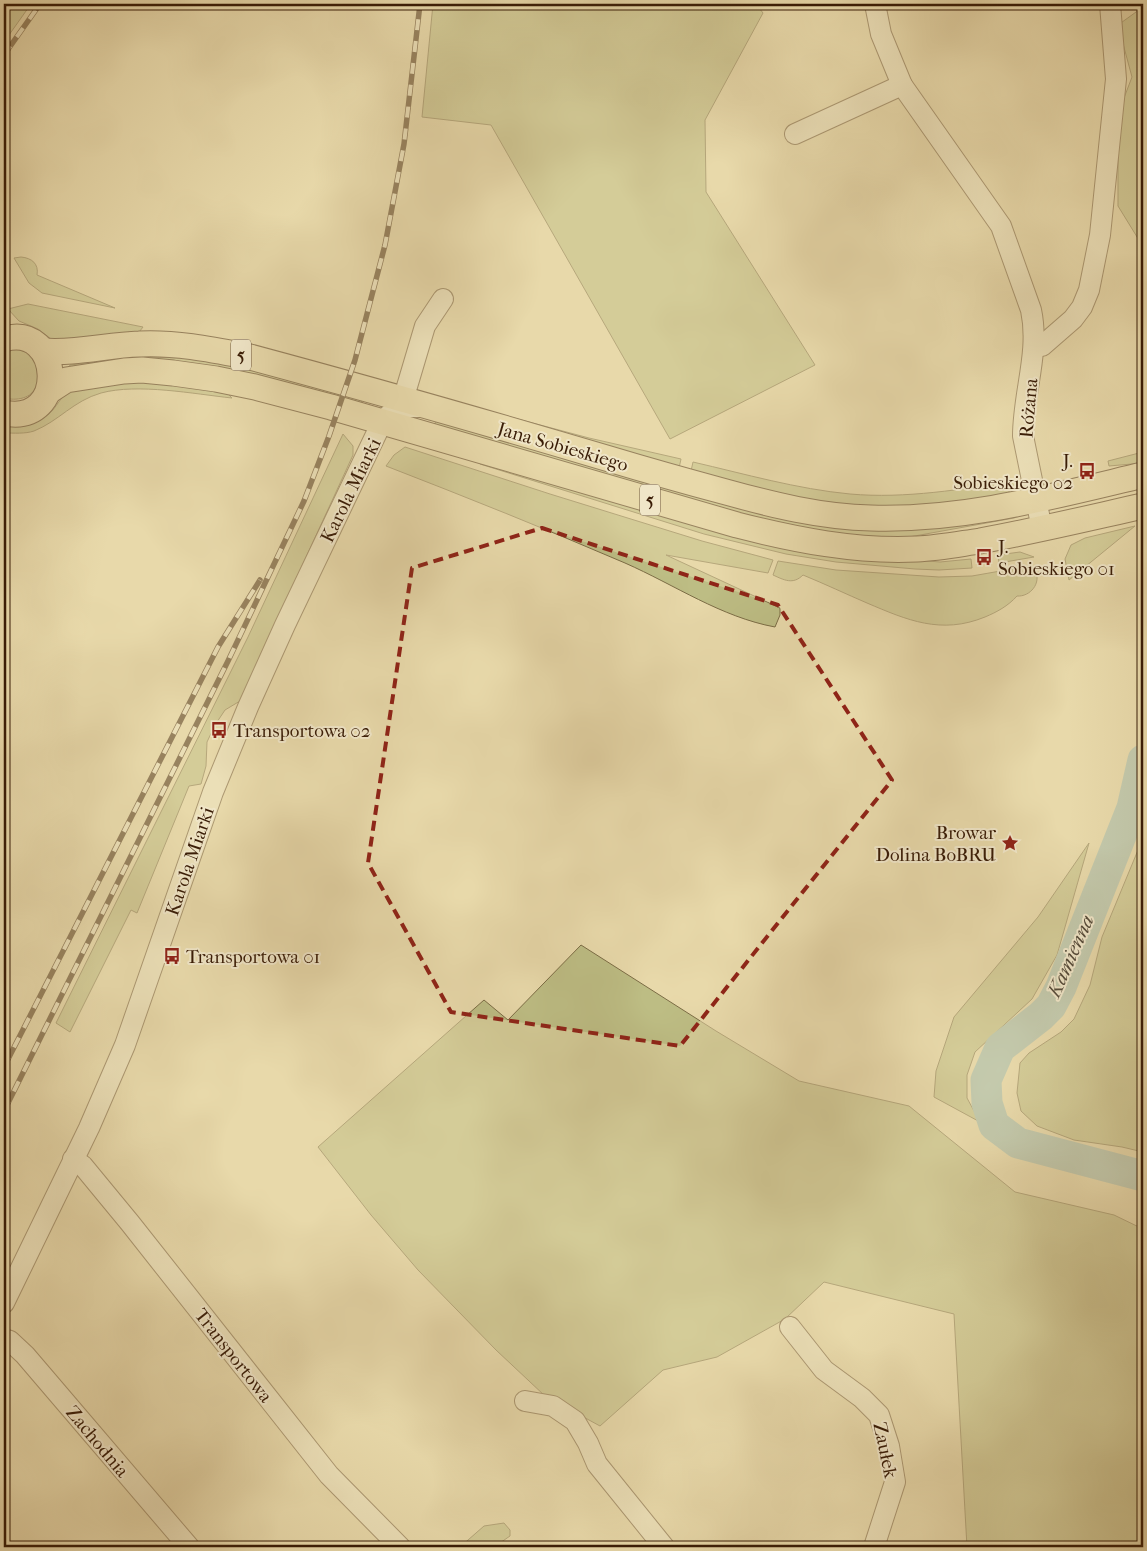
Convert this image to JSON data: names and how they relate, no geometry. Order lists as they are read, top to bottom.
{
  "streets": {
    "main road": ["5", "Jana Sobieskiego"],
    "street": [
      "Różana",
      "Karola Miarki",
      "Transportowa",
      "Zachodnia",
      "Zaułek"
    ]
  },
  "crossings": [
    ["5", "Jana Sobieskiego"],
    ["Różana", "Jana Sobieskiego"],
    ["Jana Sobieskiego", "Karola Miarki"],
    ["Karola Miarki", "Transportowa"]
  ],
  "water": ["Kamienna"],
  "places": {
    "bus stop": [
      "J. Sobieskiego 02",
      "J. Sobieskiego 01",
      "Transportowa 02",
      "Transportowa 01"
    ],
    "place": ["Browar Dolina BoBRU"]
  }
}
